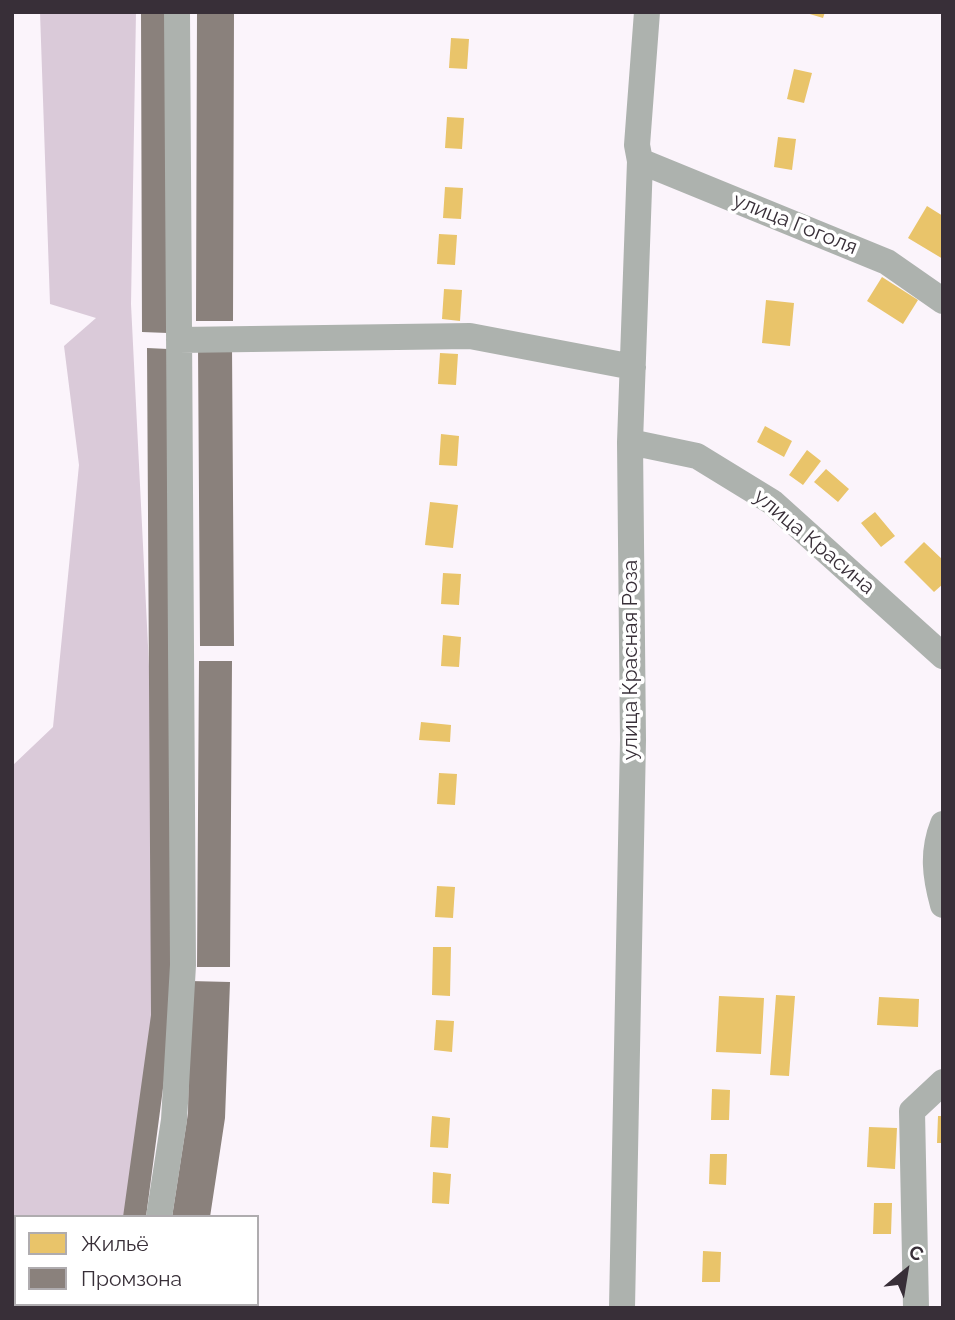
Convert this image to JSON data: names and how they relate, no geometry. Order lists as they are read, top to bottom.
{
  "streets": {
    "street": ["улица Гоголя", "улица Красина", "улица Красная Роза"]
  },
  "crossings": [
    ["улица Гоголя", "улица Красная Роза"],
    ["улица Красина", "улица Красная Роза"]
  ],
  "legend": ["Жильё", "Промзона"],
  "north": "top right"
}
